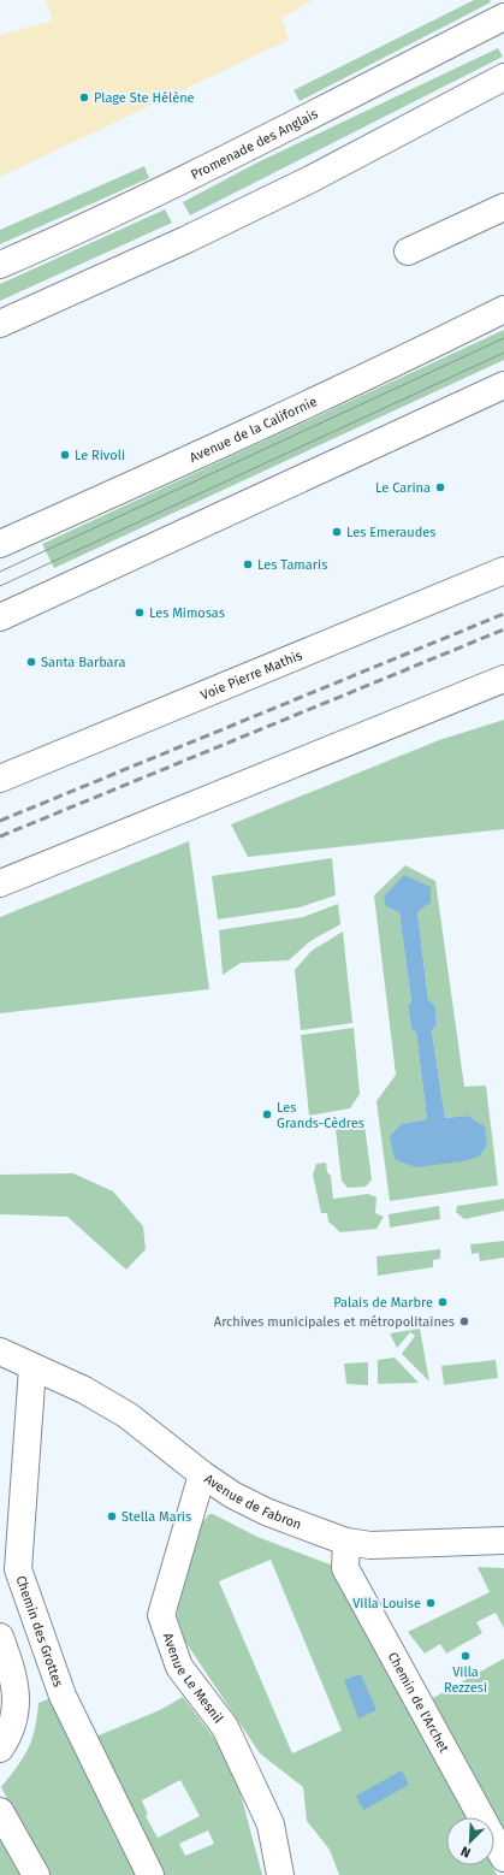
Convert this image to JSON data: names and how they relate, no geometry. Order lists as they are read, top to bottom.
{
  "streets": {
    "main road": [
      "Promenade des Anglais",
      "Avenue de la Californie",
      "Voie Pierre Mathis",
      "Avenue de Fabron",
      "Chemin des Grottes",
      "Avenue Le Mesnil",
      "Chemin de l'Archet"
    ]
  },
  "crossings": [
    ["Avenue de Fabron", "Chemin des Grottes"],
    ["Avenue de Fabron", "Avenue Le Mesnil"],
    ["Avenue de Fabron", "Chemin de l'Archet"]
  ],
  "places": [
    "Plage Ste Hélène",
    "Le Rivoli",
    "Le Carina",
    "Les Emeraudes",
    "Les Tamaris",
    "Les Mimosas",
    "Santa Barbara",
    "Les Grands-Cèdres",
    "Palais de Marbre",
    "Archives municipales et métropolitaines",
    "Stella Maris",
    "Villa Louise",
    "Villa Rezzesi"
  ],
  "north": "bottom left"
}
